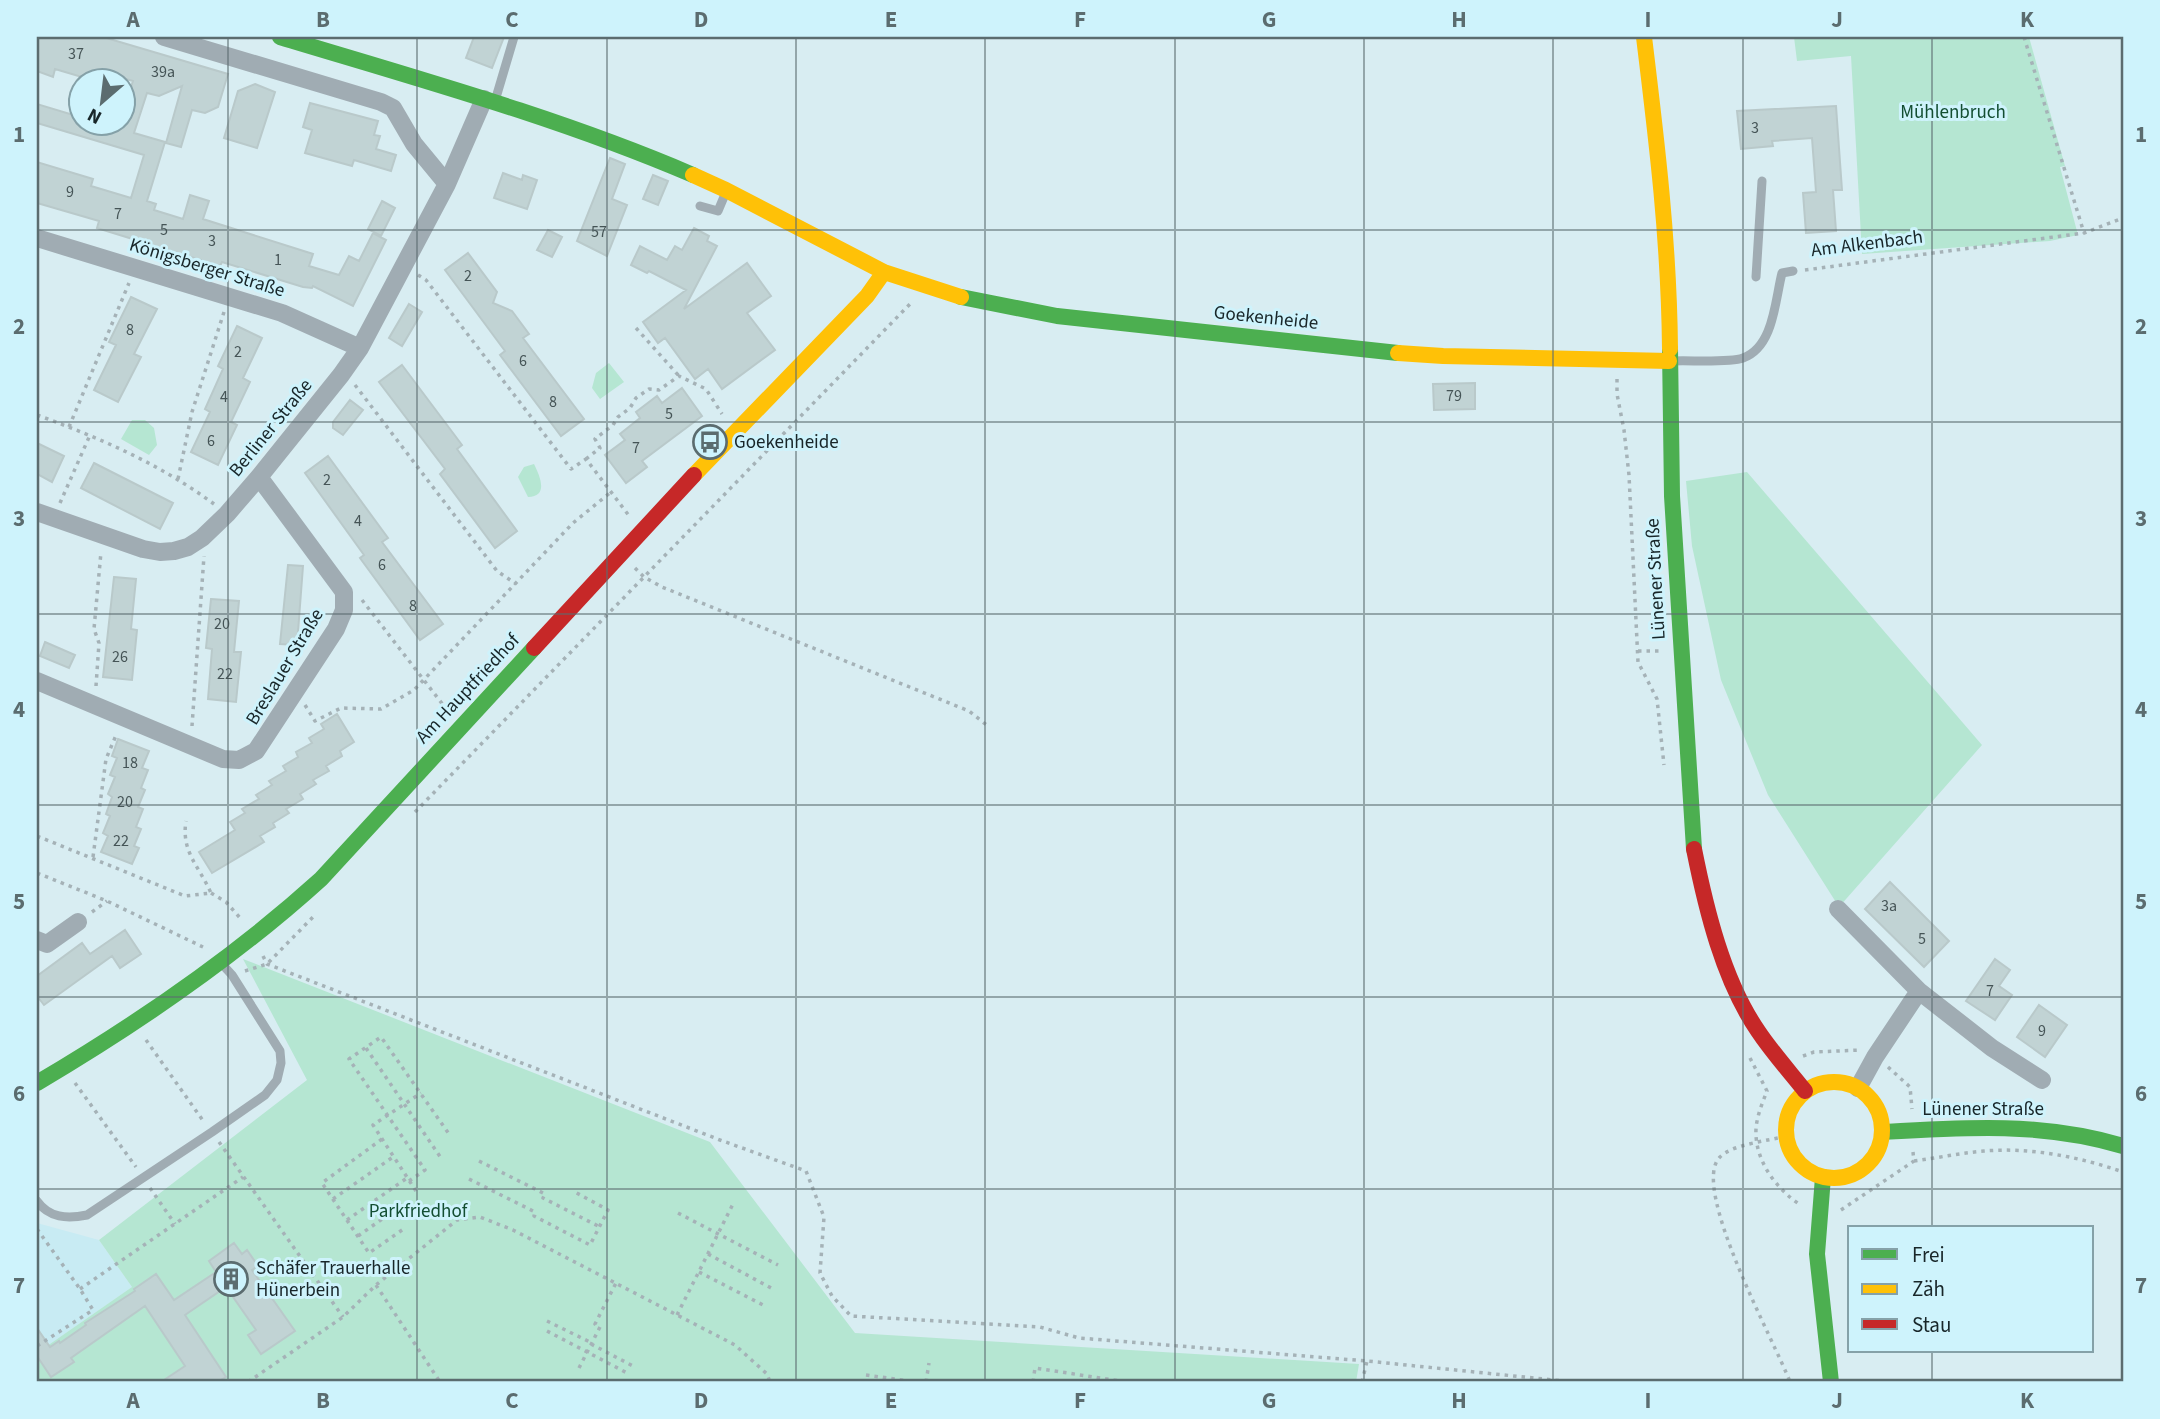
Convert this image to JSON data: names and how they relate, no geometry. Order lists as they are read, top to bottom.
{
  "streets": {
    "main road": ["Goekenheide", "Lünener Straße", "Am Hauptfriedhof"],
    "street": ["Königsberger Straße", "Berliner Straße", "Breslauer Straße"],
    "lane": ["Am Alkenbach"]
  },
  "crossings": [
    ["Am Alkenbach", "Goekenheide"],
    ["Am Alkenbach", "Lünener Straße"],
    ["Königsberger Straße", "Berliner Straße"],
    ["Goekenheide", "Berliner Straße"],
    ["Goekenheide", "Lünener Straße"],
    ["Goekenheide", "Am Hauptfriedhof"],
    ["Berliner Straße", "Breslauer Straße"]
  ],
  "parks": ["Mühlenbruch", "Parkfriedhof"],
  "places": {
    "bus stop": ["Goekenheide"],
    "building": ["Schäfer Trauerhalle Hünerbein"]
  },
  "house_numbers": [
    "37",
    "39a",
    "3",
    "9",
    "7",
    "5",
    "57",
    "3",
    "1",
    "2",
    "8",
    "2",
    "6",
    "79",
    "4",
    "8",
    "5",
    "6",
    "7",
    "2",
    "4",
    "6",
    "8",
    "20",
    "26",
    "22",
    "18",
    "20",
    "22",
    "3a",
    "5",
    "7",
    "9"
  ],
  "legend": ["Frei", "Zäh", "Stau"],
  "north": "bottom left",
  "grid": {
    "columns": [
      "A",
      "B",
      "C",
      "D",
      "E",
      "F",
      "G",
      "H",
      "I",
      "J",
      "K"
    ],
    "rows": [
      "1",
      "2",
      "3",
      "4",
      "5",
      "6",
      "7"
    ]
  }
}
